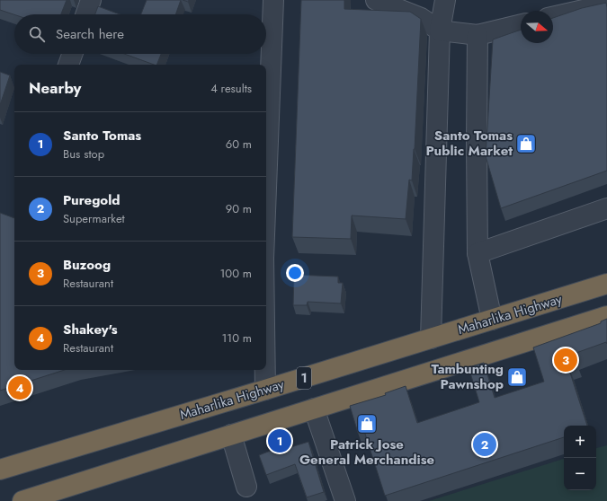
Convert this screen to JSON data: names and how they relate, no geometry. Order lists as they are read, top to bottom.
{
  "streets": {
    "highway": ["Maharlika Highway", "1"]
  },
  "places": {
    "shop": ["Santo Tomas Public Market", "Tambunting Pawnshop", "Patrick Jose General Merchandise"]
  },
  "north": "right",
  "page": {
    "search": "Search here",
    "heading": ["Nearby", "4 results"],
    "list": [
      {
        "mark": "1",
        "name": "Santo Tomas",
        "note": "Bus stop",
        "value": "60 m"
      },
      {
        "mark": "2",
        "name": "Puregold",
        "note": "Supermarket",
        "value": "90 m"
      },
      {
        "mark": "3",
        "name": "Buzoog",
        "note": "Restaurant",
        "value": "100 m"
      },
      {
        "mark": "4",
        "name": "Shakey's",
        "note": "Restaurant",
        "value": "110 m"
      }
    ],
    "pins": [
      "3",
      "4",
      "1",
      "2"
    ],
    "map_buttons": ["+", "−"]
  }
}
